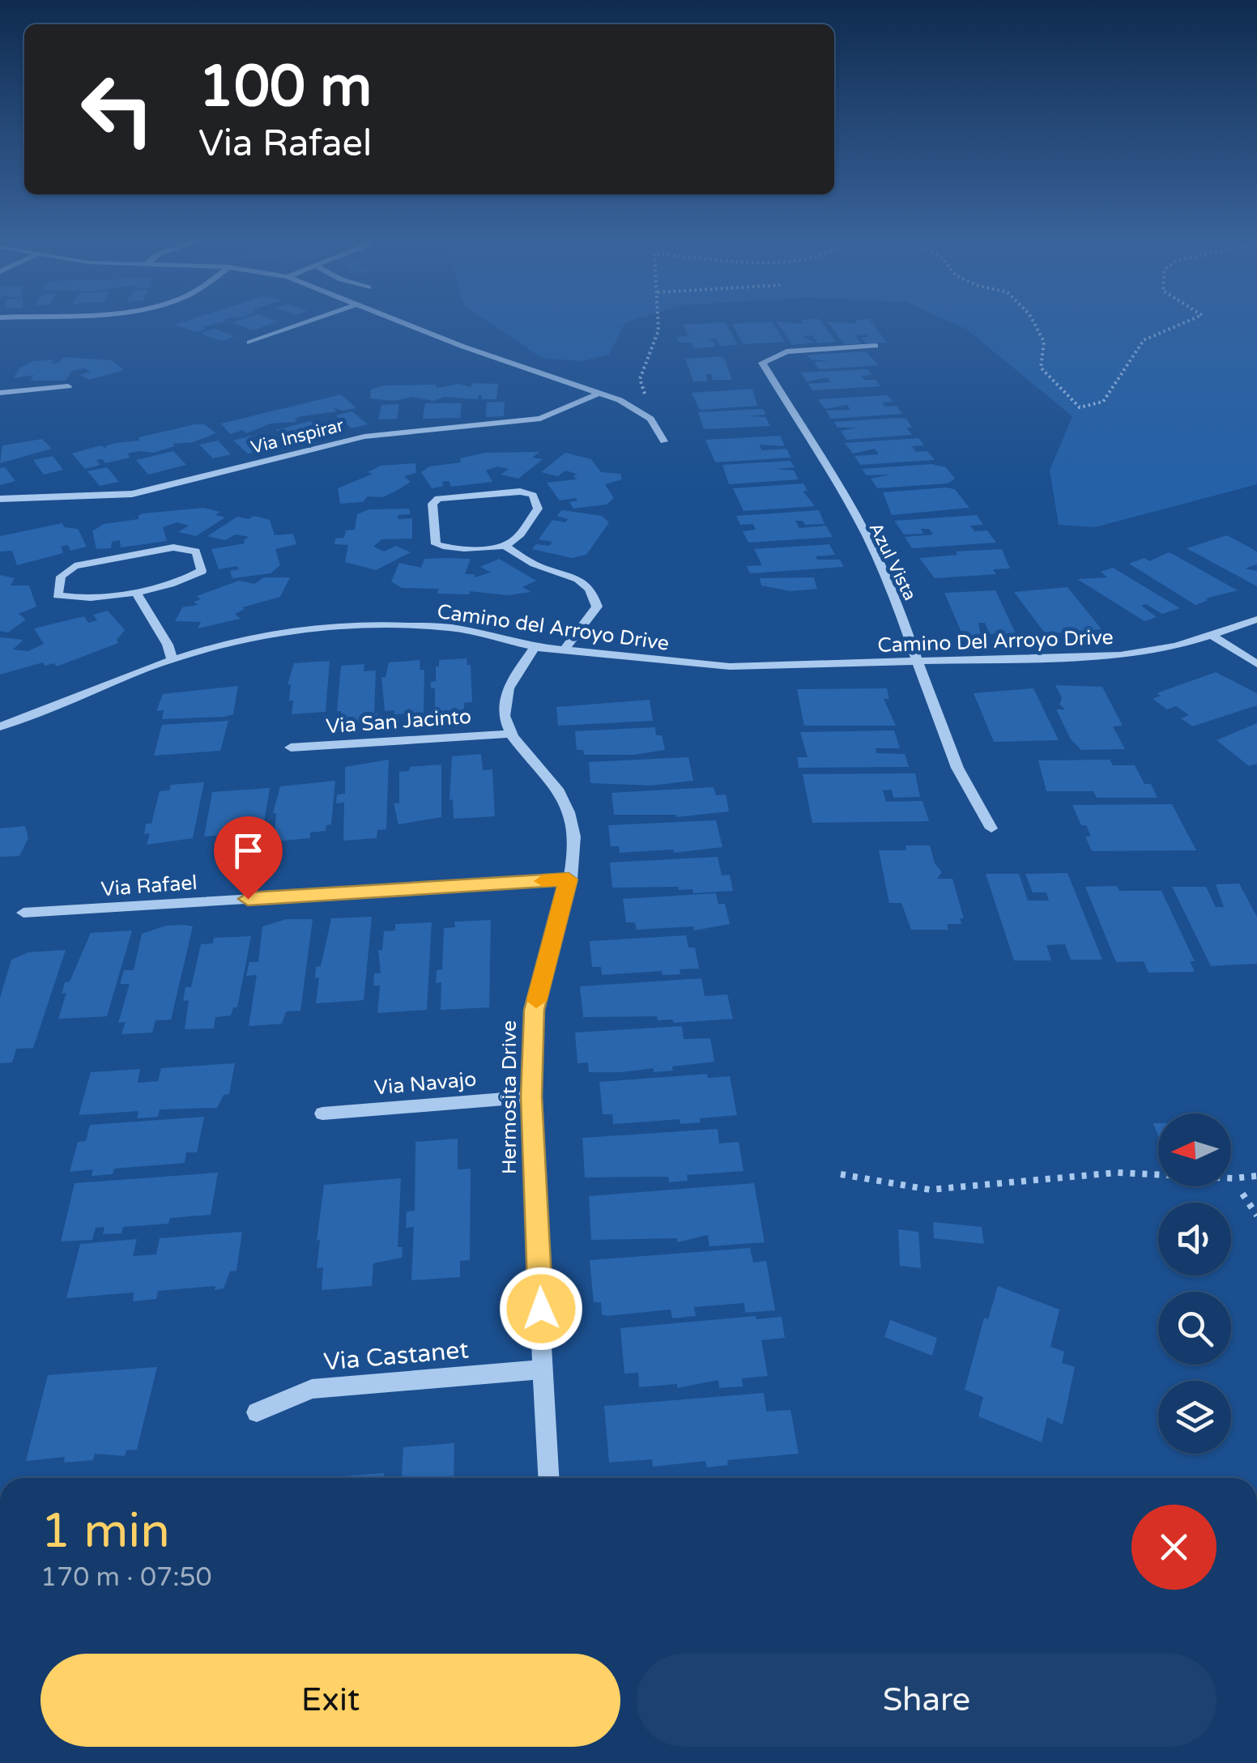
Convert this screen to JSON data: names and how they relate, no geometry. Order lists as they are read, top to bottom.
{
  "streets": {
    "street": [
      "Via Inspirar",
      "Azul Vista",
      "Camino del Arroyo Drive",
      "Camino Del Arroyo Drive",
      "Via San Jacinto",
      "Via Rafael",
      "Via Navajo",
      "Hermosita Drive",
      "Via Castanet"
    ]
  },
  "crossings": [
    ["Azul Vista", "Camino Del Arroyo Drive"],
    ["Camino del Arroyo Drive", "Camino Del Arroyo Drive"],
    ["Via San Jacinto", "Hermosita Drive"],
    ["Via Rafael", "Hermosita Drive"],
    ["Via Navajo", "Hermosita Drive"],
    ["Hermosita Drive", "Via Castanet"]
  ],
  "north": "left",
  "page": {
    "turn": ["100 m", "Via Rafael"],
    "heading": ["1 min", "170 m · 07:50"],
    "buttons": ["Exit", "Share"]
  }
}
